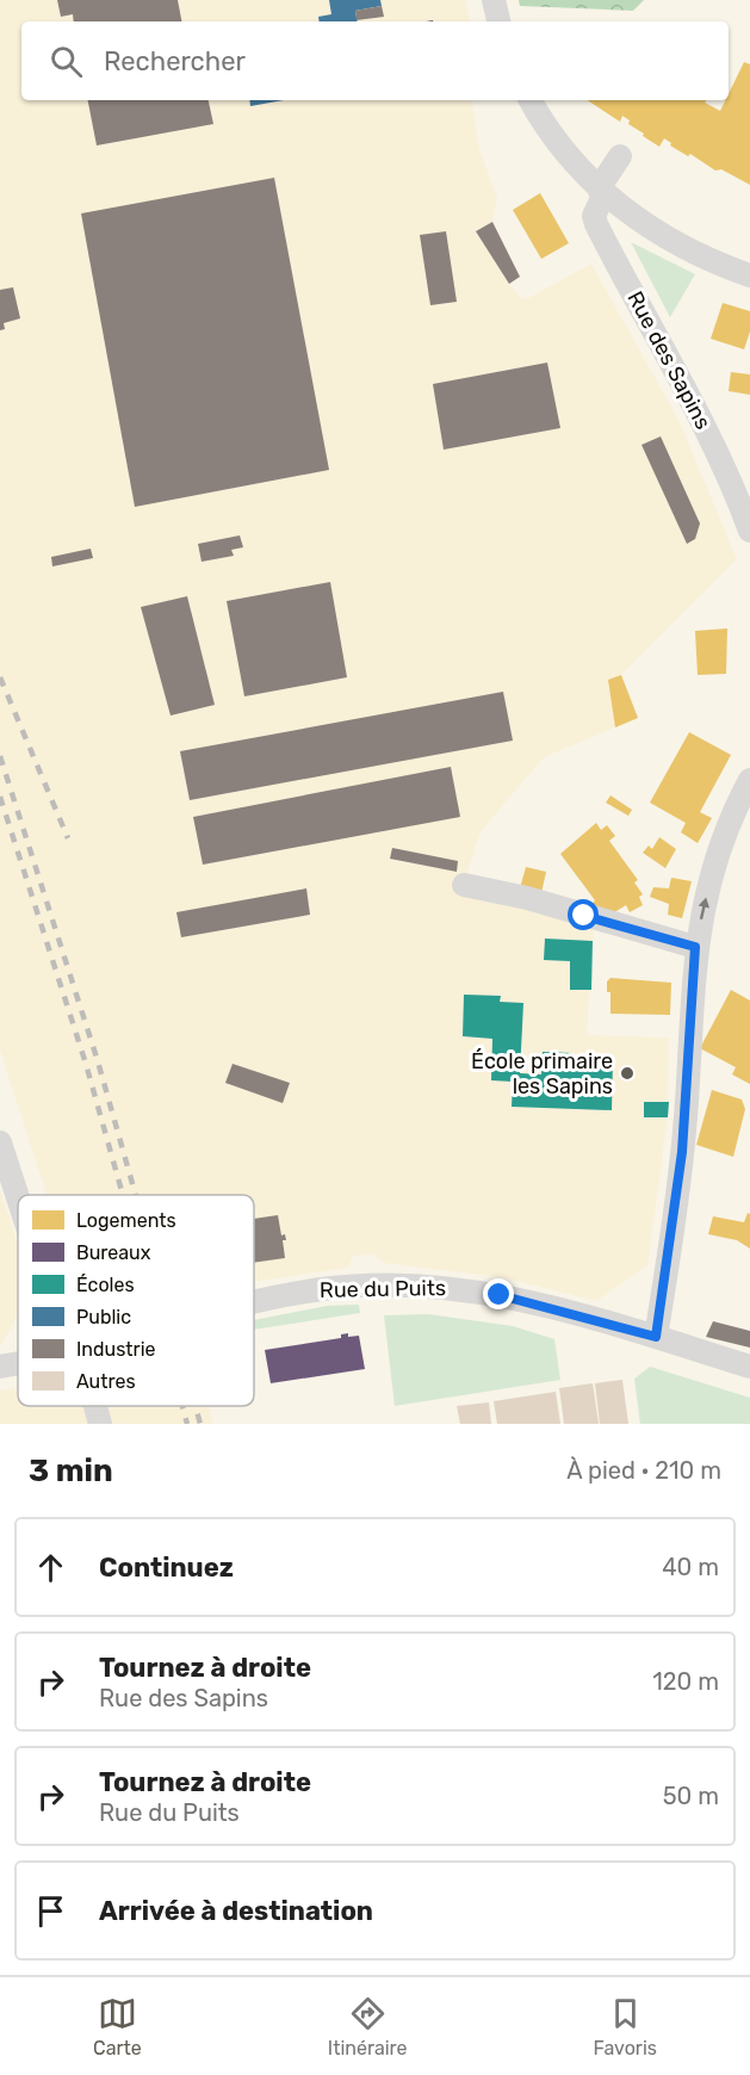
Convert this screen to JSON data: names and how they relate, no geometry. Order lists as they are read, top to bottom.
{
  "streets": {
    "street": ["Rue des Sapins", "Rue du Puits"]
  },
  "places": ["École primaire les Sapins"],
  "legend": [
    "Logements",
    "Bureaux",
    "Écoles",
    "Public",
    "Industrie",
    "Autres"
  ],
  "page": {
    "search": "Rechercher",
    "heading": ["3 min", "À pied · 210 m"],
    "list": [
      ["Continuez", "40 m"],
      ["Tournez à droite", "Rue des Sapins", "120 m"],
      ["Tournez à droite", "Rue du Puits", "50 m"],
      "Arrivée à destination"
    ],
    "nav": ["Carte", "Itinéraire", "Favoris"]
  }
}
